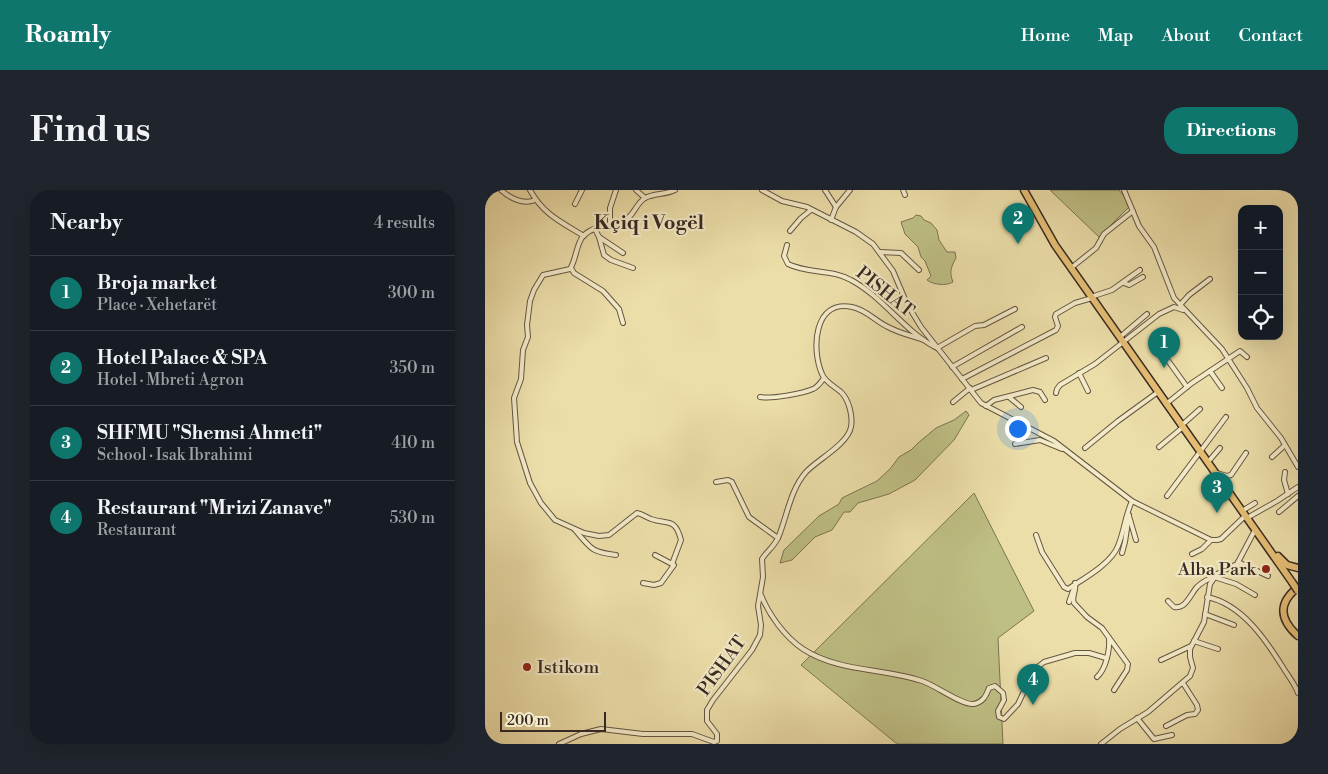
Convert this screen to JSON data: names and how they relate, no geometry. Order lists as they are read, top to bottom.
{
  "streets": {
    "street": ["PISHAT"]
  },
  "districts": ["Kçiq i Vogël"],
  "places": ["Alba Park", "Istikom"],
  "scale_bar": "200 m",
  "page": {
    "header": "Roamly",
    "nav": [
      "Home",
      "Map",
      "About",
      "Contact"
    ],
    "buttons": "Directions",
    "title": "Find us",
    "heading": ["Nearby", "4 results"],
    "pins": [
      "2",
      "1",
      "3",
      "4"
    ],
    "map_buttons": ["+", "−"],
    "list": [
      {
        "mark": "1",
        "name": "Broja market",
        "note": "Place · Xehetarët",
        "value": "300 m"
      },
      {
        "mark": "2",
        "name": "Hotel Palace & SPA",
        "note": "Hotel · Mbreti Agron",
        "value": "350 m"
      },
      {
        "mark": "3",
        "name": "SHFMU \"Shemsi Ahmeti\"",
        "note": "School · Isak Ibrahimi",
        "value": "410 m"
      },
      {
        "mark": "4",
        "name": "Restaurant \"Mrizi Zanave\"",
        "note": "Restaurant",
        "value": "530 m"
      }
    ],
    "scale": "200 m"
  }
}
